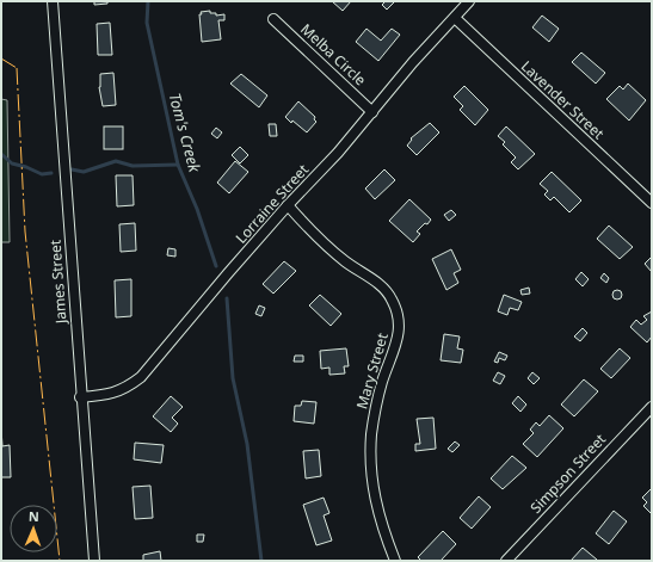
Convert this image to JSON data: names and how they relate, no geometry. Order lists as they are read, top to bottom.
{
  "streets": {
    "street": [
      "Melba Circle",
      "Lavender Street",
      "Lorraine Street",
      "James Street",
      "Mary Street",
      "Simpson Street"
    ]
  },
  "crossings": [
    ["Melba Circle", "Lorraine Street"],
    ["Lavender Street", "Lorraine Street"],
    ["Lorraine Street", "James Street"],
    ["Lorraine Street", "Mary Street"]
  ],
  "water": ["Tom's Creek"],
  "north": "top"
}
